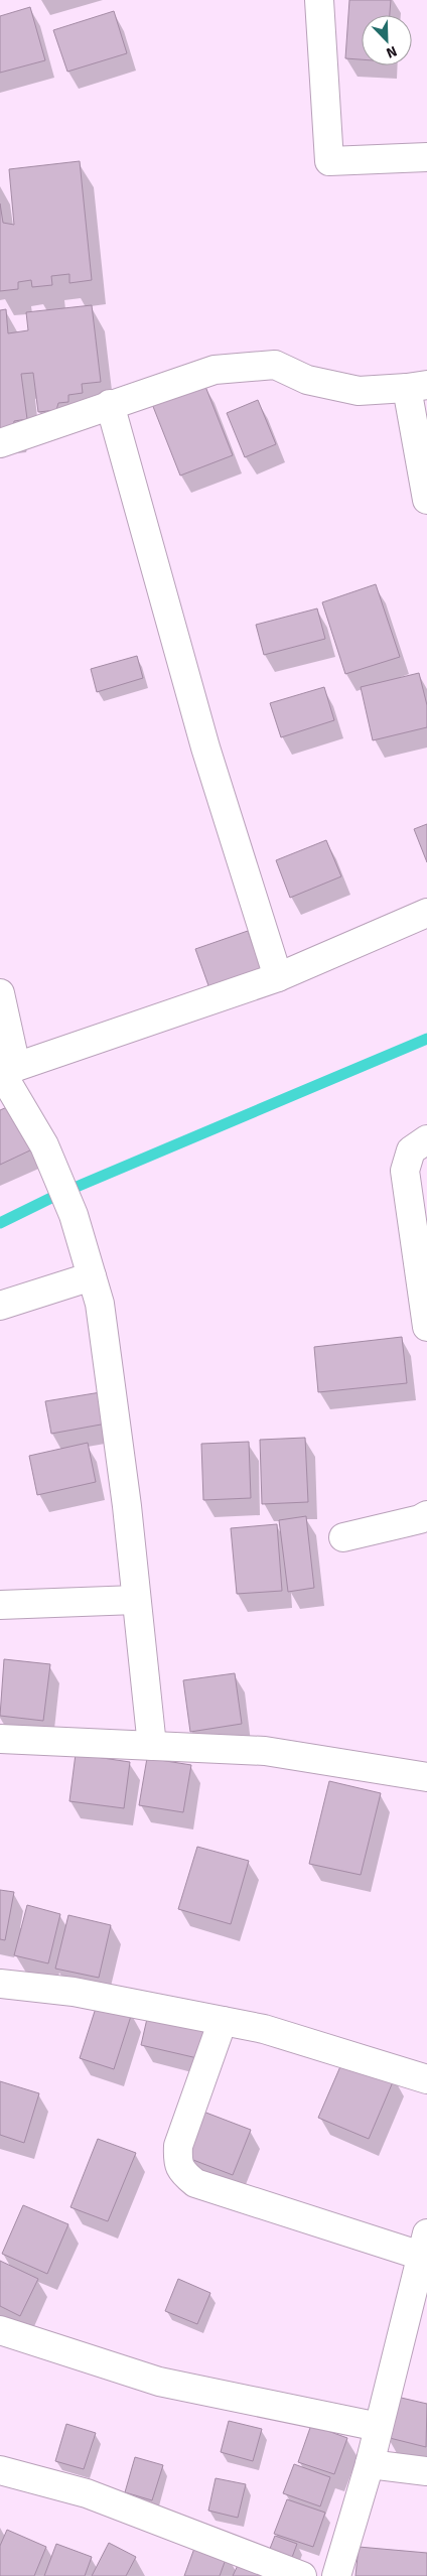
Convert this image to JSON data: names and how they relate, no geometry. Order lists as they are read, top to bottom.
{
  "north": "bottom right"
}
